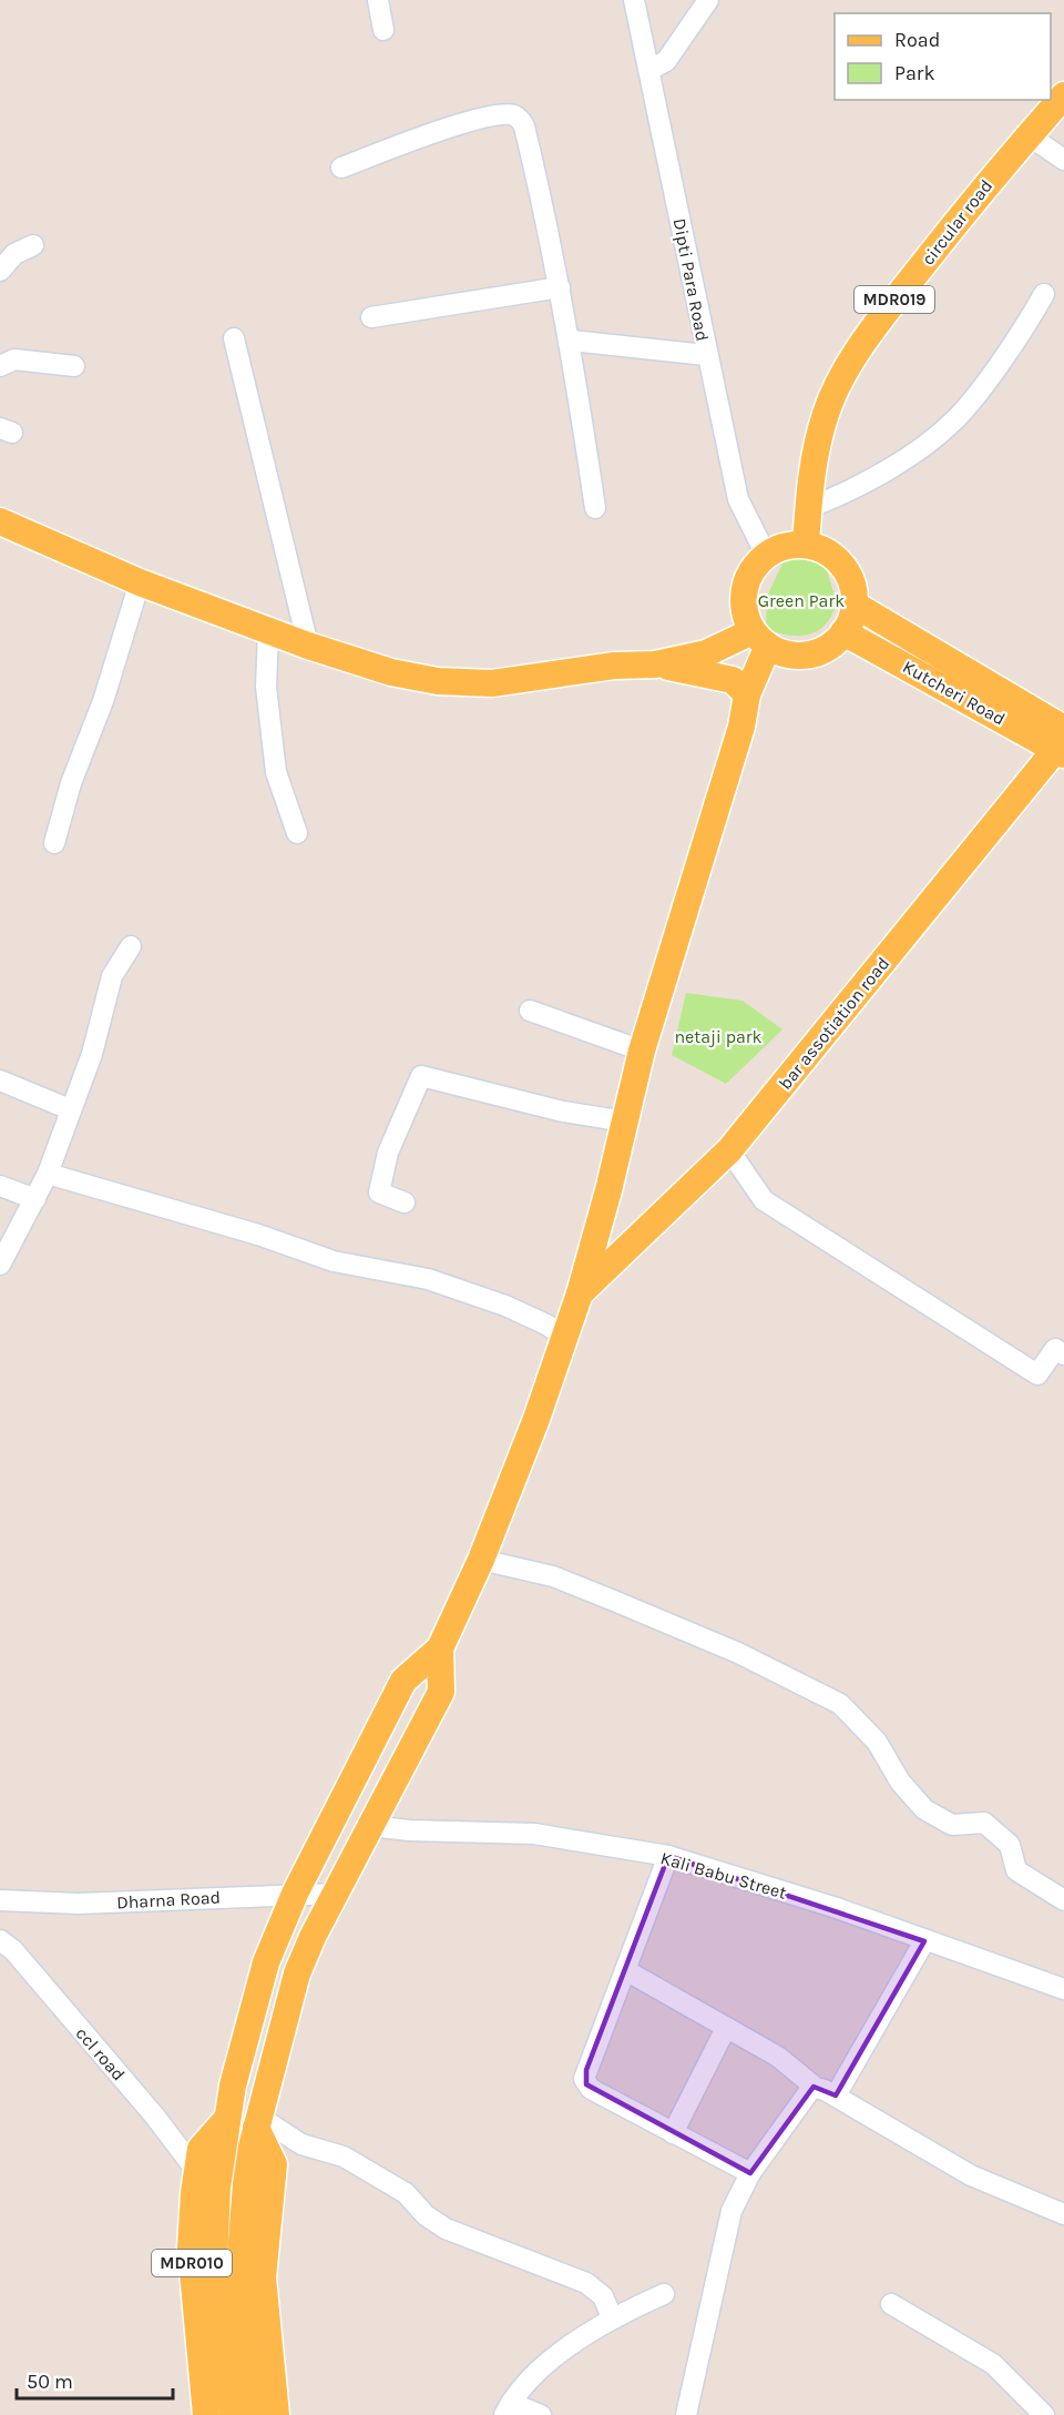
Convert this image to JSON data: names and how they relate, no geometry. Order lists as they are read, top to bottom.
{
  "streets": {
    "main road": [
      "circular road",
      "MDR019",
      "Kutcheri Road",
      "bar assotiation road",
      "MDR010"
    ],
    "street": [
      "Dipti Para Road",
      "Kali Babu Street",
      "Dharna Road",
      "ccl road"
    ]
  },
  "crossings": [
    ["circular road", "Dipti Para Road"],
    ["circular road", "Kutcheri Road"],
    ["Dipti Para Road", "Kutcheri Road"],
    ["Kutcheri Road", "bar assotiation road"],
    ["ccl road", "MDR010"]
  ],
  "parks": ["Green Park", "netaji park"],
  "legend": ["Road", "Park"],
  "scale_bar": "50 m"
}
